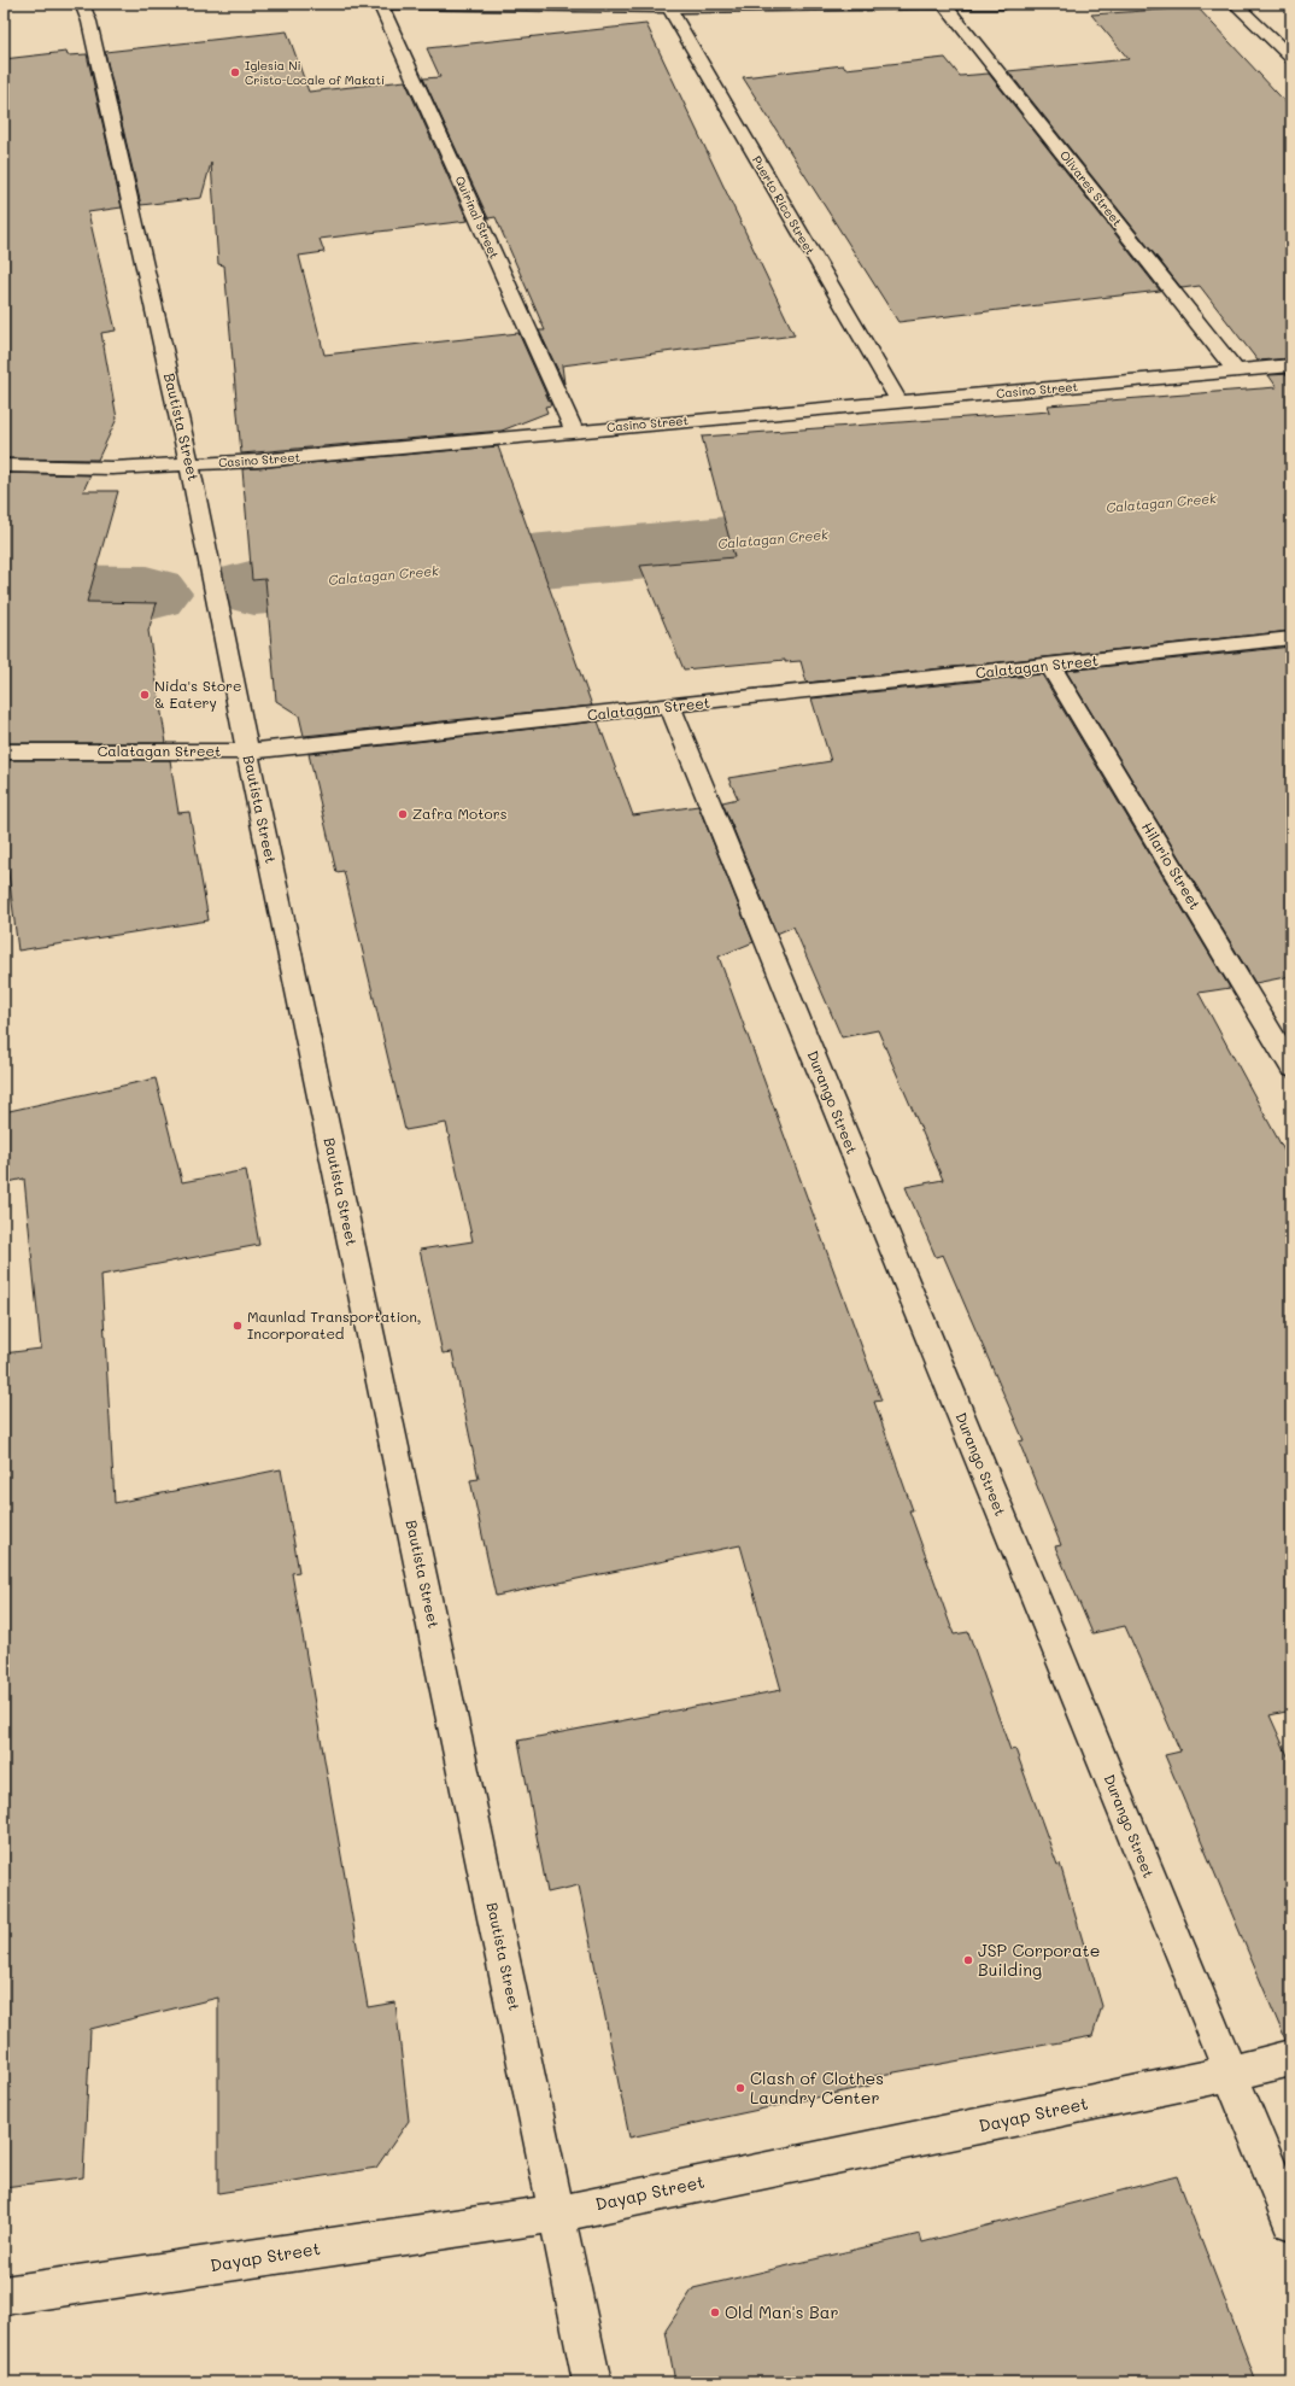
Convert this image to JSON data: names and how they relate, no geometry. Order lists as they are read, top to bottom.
{
  "streets": {
    "street": [
      "Olivares Street",
      "Puerto Rico Street",
      "Quirinal Street",
      "Casino Street",
      "Bautista Street",
      "Calatagan Street",
      "Hilario Street",
      "Durango Street",
      "Dayap Street"
    ]
  },
  "crossings": [
    ["Olivares Street", "Casino Street"],
    ["Puerto Rico Street", "Casino Street"],
    ["Quirinal Street", "Casino Street"],
    ["Casino Street", "Bautista Street"],
    ["Bautista Street", "Calatagan Street"],
    ["Bautista Street", "Dayap Street"],
    ["Calatagan Street", "Hilario Street"],
    ["Calatagan Street", "Durango Street"],
    ["Durango Street", "Dayap Street"]
  ],
  "water": ["Calatagan Creek"],
  "places": [
    "Iglesia Ni Cristo-Locale of Makati",
    "Nida's Store & Eatery",
    "Zafra Motors",
    "Maunlad Transportation, Incorporated",
    "JSP Corporate Building",
    "Clash of Clothes Laundry Center",
    "Old Man's Bar"
  ]
}
